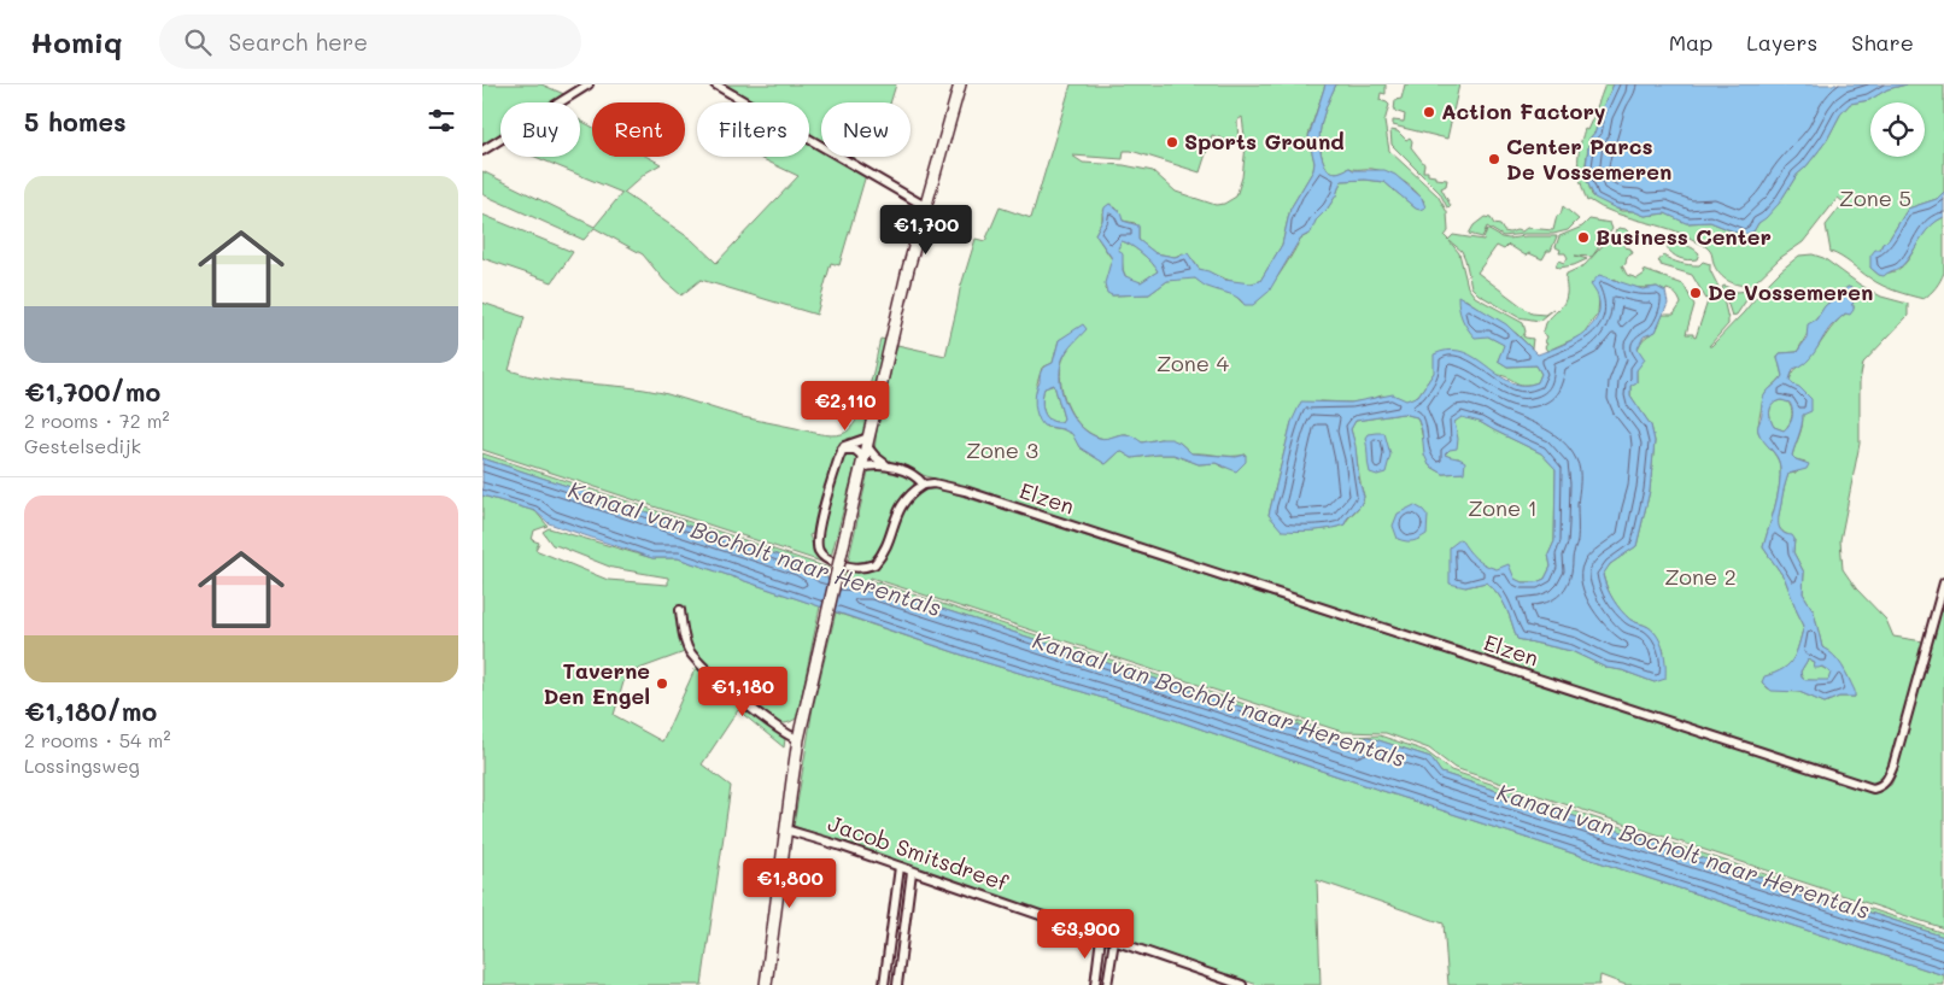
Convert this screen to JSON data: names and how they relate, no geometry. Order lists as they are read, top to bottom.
{
  "streets": {
    "street": ["Elzen", "Jacob Smitsdreef"]
  },
  "water": ["Kanaal van Bocholt naar Herentals"],
  "parks": [
    "Zone 5",
    "Zone 4",
    "Zone 3",
    "Zone 1",
    "Zone 2"
  ],
  "places": [
    "Action Factory",
    "Sports Ground",
    "Center Parcs De Vossemeren",
    "Business Center",
    "De Vossemeren",
    "Taverne Den Engel"
  ],
  "page": {
    "header": "Homiq",
    "search": "Search here",
    "nav": ["Map", "Layers", "Share"],
    "heading": "5 homes",
    "chip": [
      "Buy",
      "Rent",
      "Filters",
      "New"
    ],
    "list": [
      {
        "name": "€1,700/mo",
        "note": "2 rooms · 72 m² · Gestelsedijk"
      },
      {
        "name": "€1,180/mo",
        "note": "2 rooms · 54 m² · Lossingsweg"
      }
    ],
    "price": [
      "€1,700",
      "€2,110",
      "€1,180",
      "€1,800",
      "€3,900"
    ]
  }
}
